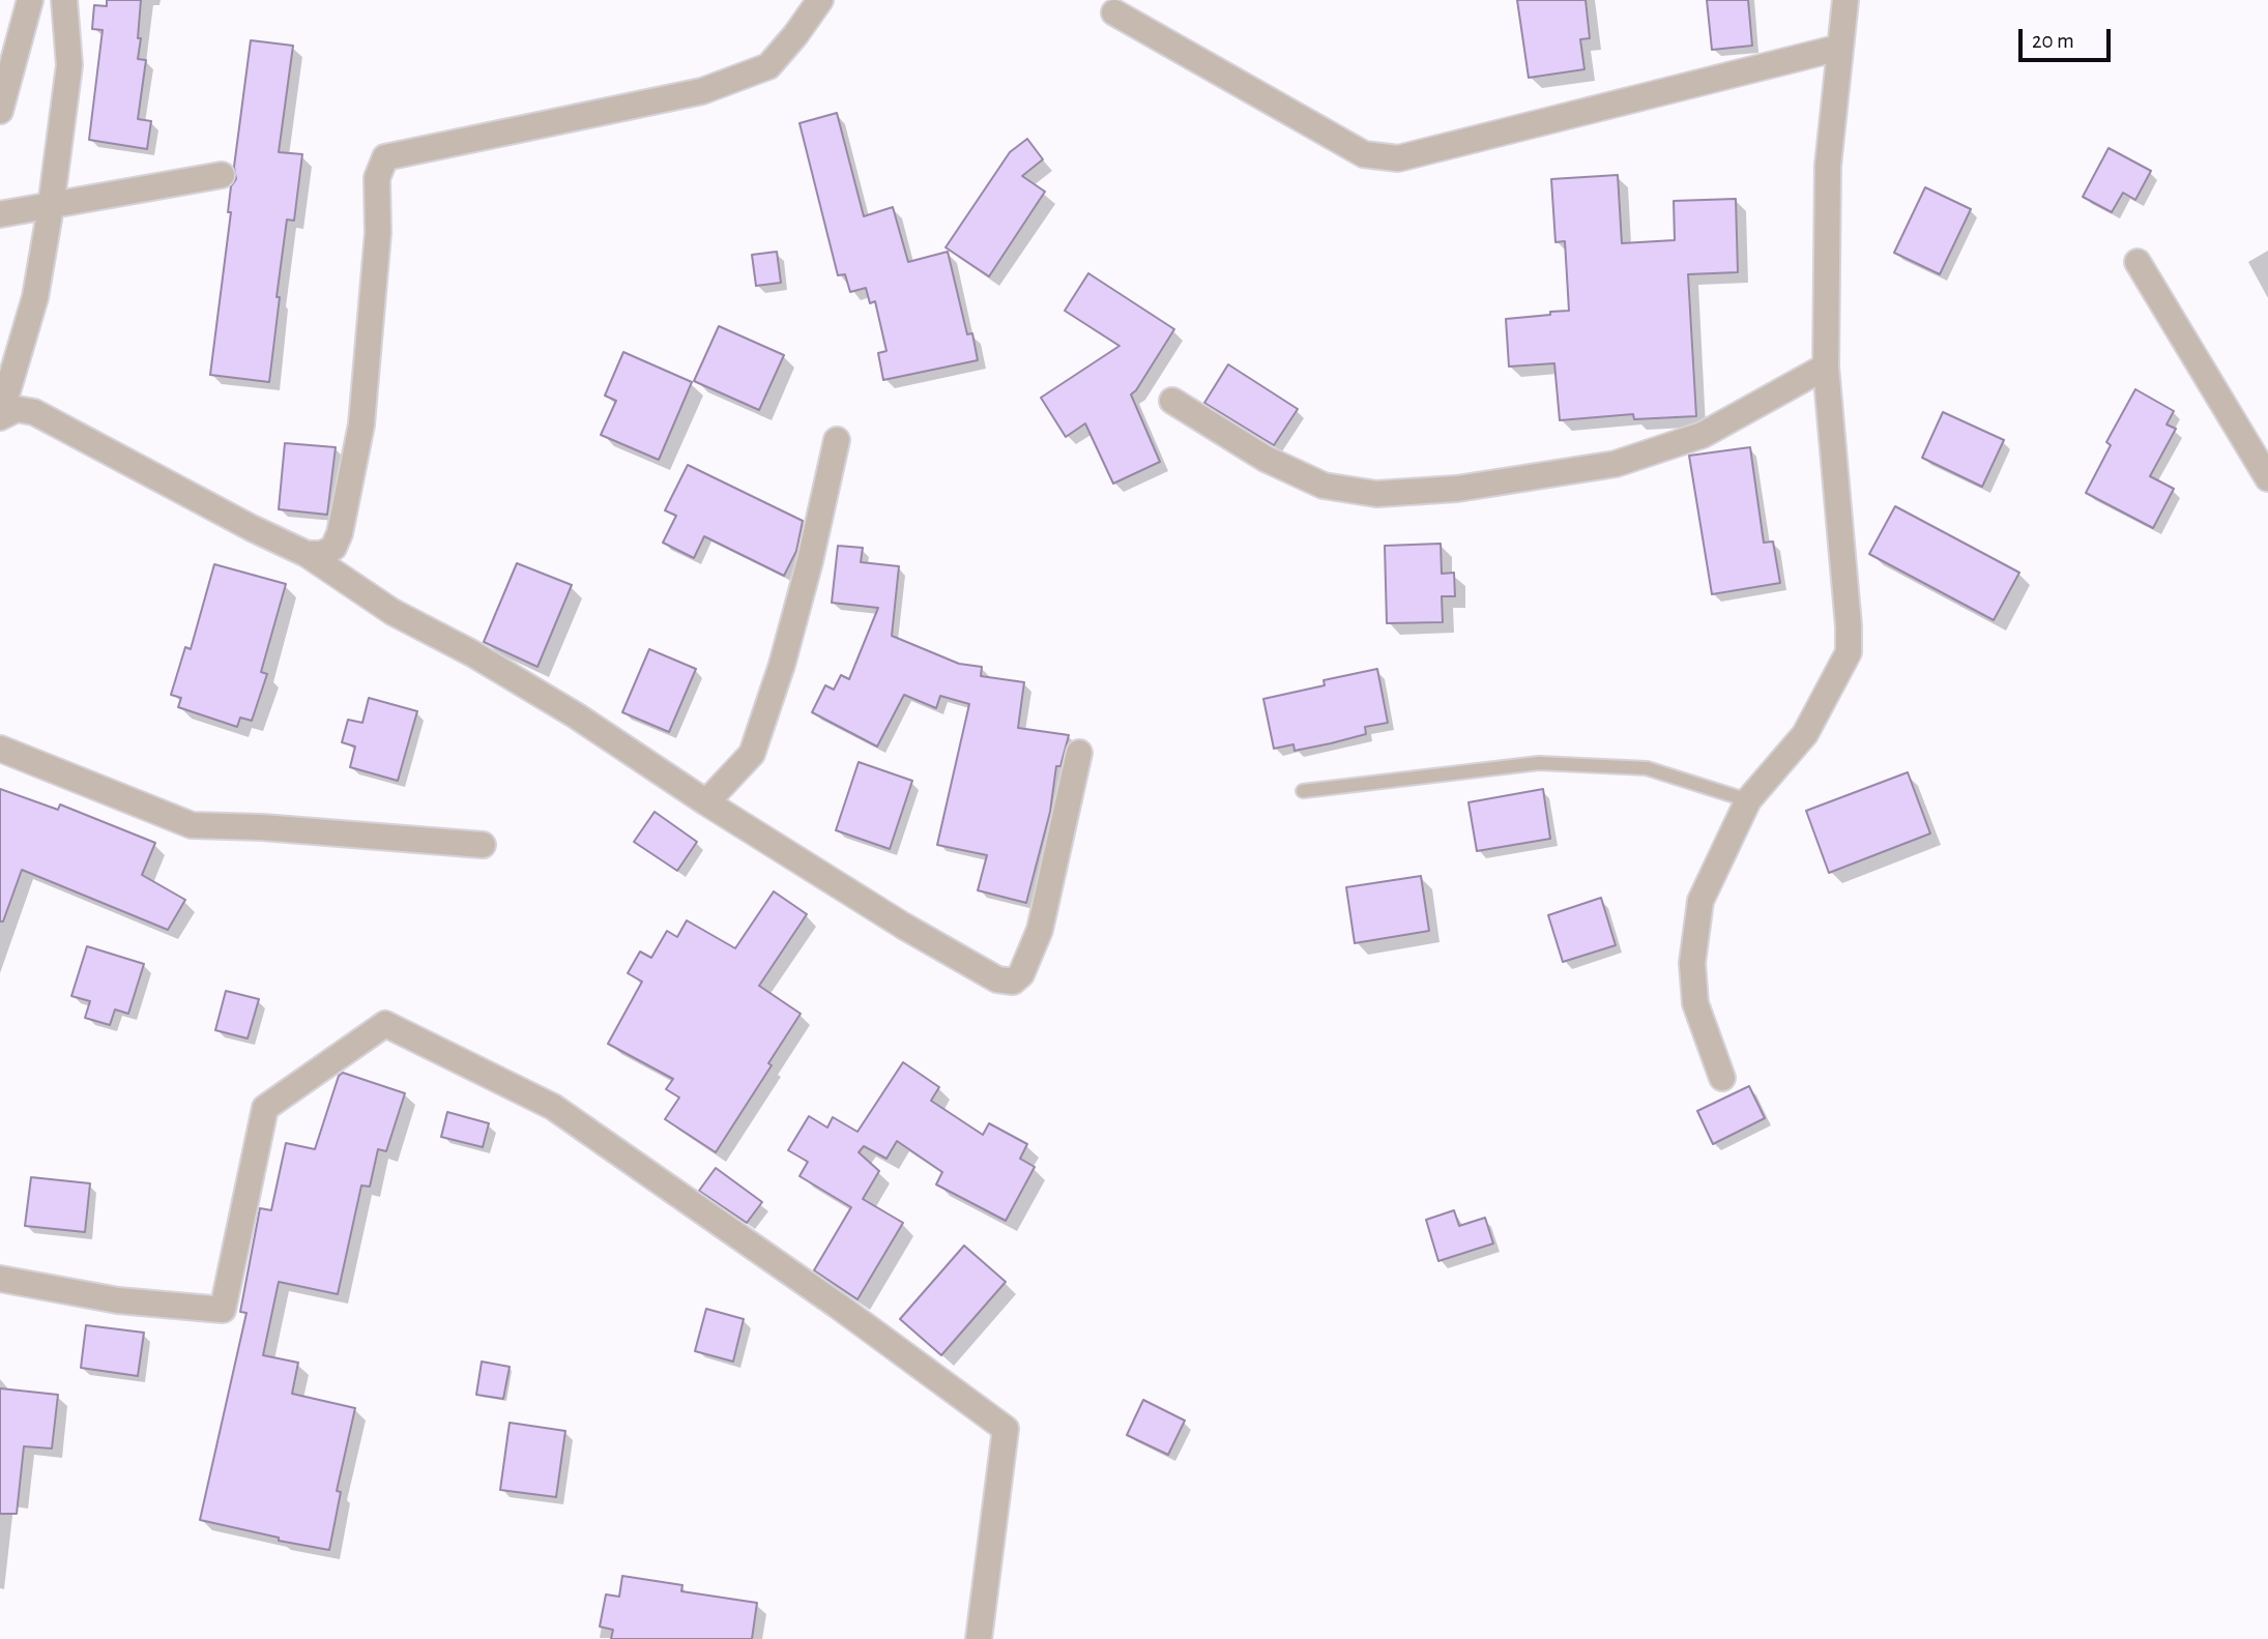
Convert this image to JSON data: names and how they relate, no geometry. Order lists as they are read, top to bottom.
{
  "scale_bar": "20 m"
}
